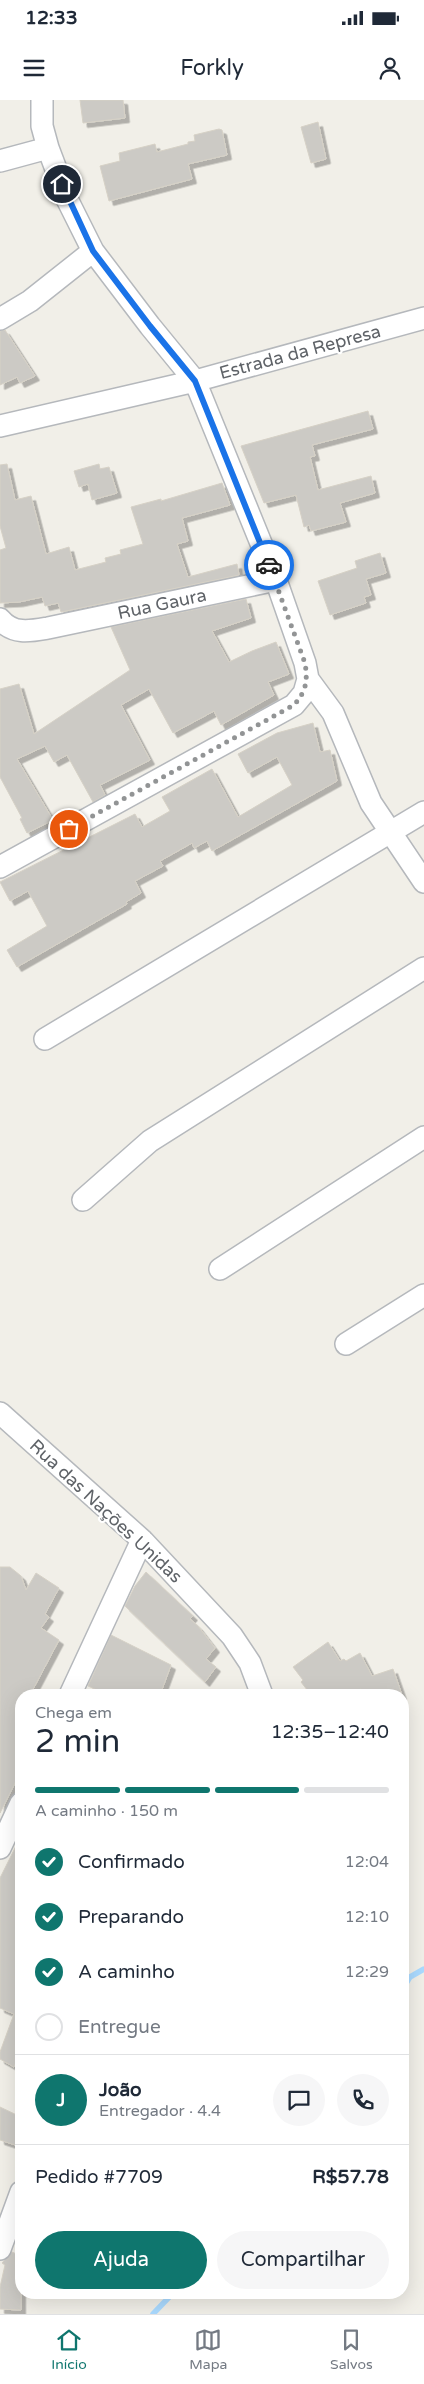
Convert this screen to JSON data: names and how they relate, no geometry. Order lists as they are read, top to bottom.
{
  "streets": {
    "street": ["Estrada da Represa", "Rua Gaura", "Rua das Nações Unidas"]
  },
  "page": {
    "status": "12:33",
    "header": "Forkly",
    "heading": ["2 min", "Chega em", "12:35–12:40"],
    "panel": [
      "João",
      "Entregador · 4.4",
      "Pedido #7709",
      "R$57.78"
    ],
    "bar": "A caminho · 150 m",
    "list": [
      ["Confirmado", "12:04"],
      ["Preparando", "12:10"],
      ["A caminho", "12:29"],
      "Entregue"
    ],
    "round": "J",
    "buttons": ["Ajuda", "Compartilhar"],
    "tabs": ["Início", "Mapa", "Salvos"]
  }
}
